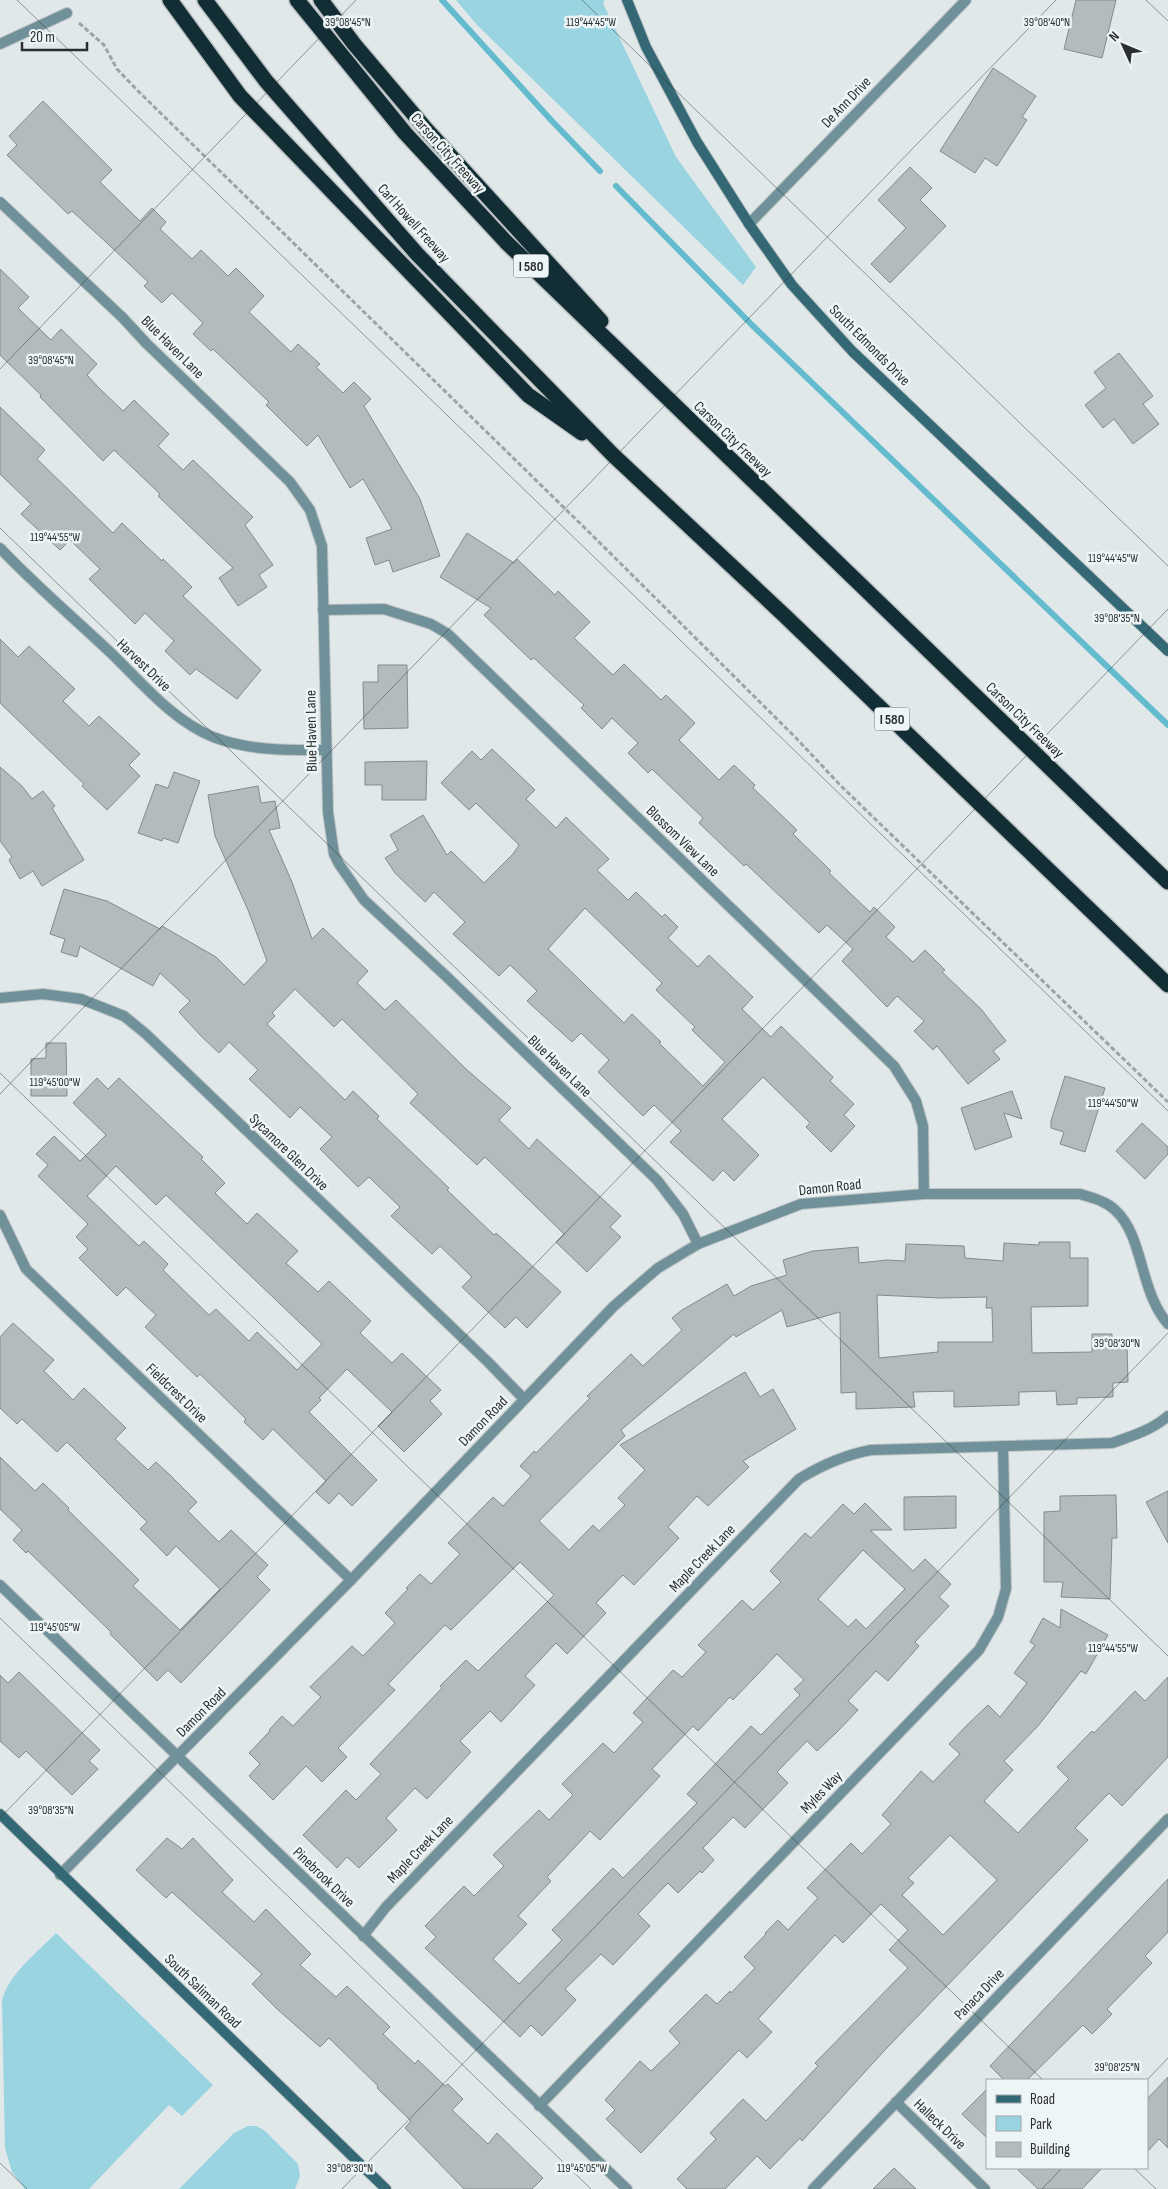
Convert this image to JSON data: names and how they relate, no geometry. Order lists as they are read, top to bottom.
{
  "streets": {
    "highway": ["Carson City Freeway", "Carl Howell Freeway", "I 580"],
    "street": [
      "De Ann Drive",
      "South Edmonds Drive",
      "Blue Haven Lane",
      "Harvest Drive",
      "Blossom View Lane",
      "Sycamore Glen Drive",
      "Damon Road",
      "Fieldcrest Drive",
      "Maple Creek Lane",
      "Myles Way",
      "Pinebrook Drive",
      "South Saliman Road",
      "Panaca Drive",
      "Halleck Drive"
    ]
  },
  "crossings": [
    ["De Ann Drive", "South Edmonds Drive"],
    ["Carl Howell Freeway", "I 580"],
    ["Blue Haven Lane", "Harvest Drive"],
    ["Blue Haven Lane", "Blossom View Lane"],
    ["Blue Haven Lane", "Damon Road"],
    ["Blossom View Lane", "Damon Road"],
    ["Sycamore Glen Drive", "Damon Road"],
    ["Damon Road", "Fieldcrest Drive"],
    ["Damon Road", "Pinebrook Drive"],
    ["Damon Road", "South Saliman Road"],
    ["Maple Creek Lane", "Myles Way"],
    ["Maple Creek Lane", "Pinebrook Drive"],
    ["Myles Way", "Pinebrook Drive"],
    ["Panaca Drive", "Halleck Drive"]
  ],
  "legend": ["Road", "Park", "Building"],
  "scale_bar": "20 m",
  "north": "top left",
  "coordinates": [
    "119°44'45\"W",
    "39°08'45\"N",
    "39°08'40\"N",
    "119°44'55\"W",
    "39°08'35\"N",
    "119°45'00\"W",
    "119°44'50\"W",
    "39°08'30\"N",
    "119°45'05\"W",
    "39°08'25\"N"
  ]
}
